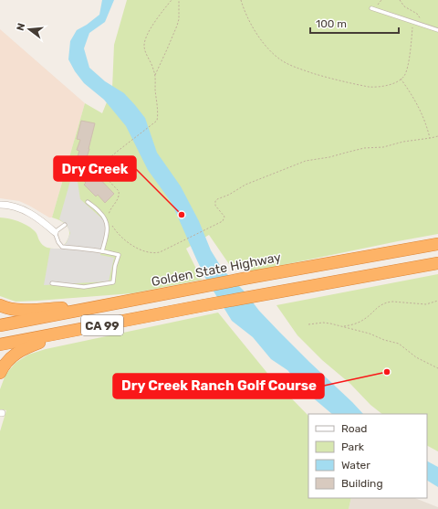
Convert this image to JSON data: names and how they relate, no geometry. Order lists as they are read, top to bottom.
{
  "streets": {
    "highway": ["Golden State Highway", "CA 99"]
  },
  "places": ["Dry Creek", "Dry Creek Ranch Golf Course"],
  "legend": [
    "Road",
    "Park",
    "Water",
    "Building"
  ],
  "scale_bar": "100 m",
  "north": "left"
}
